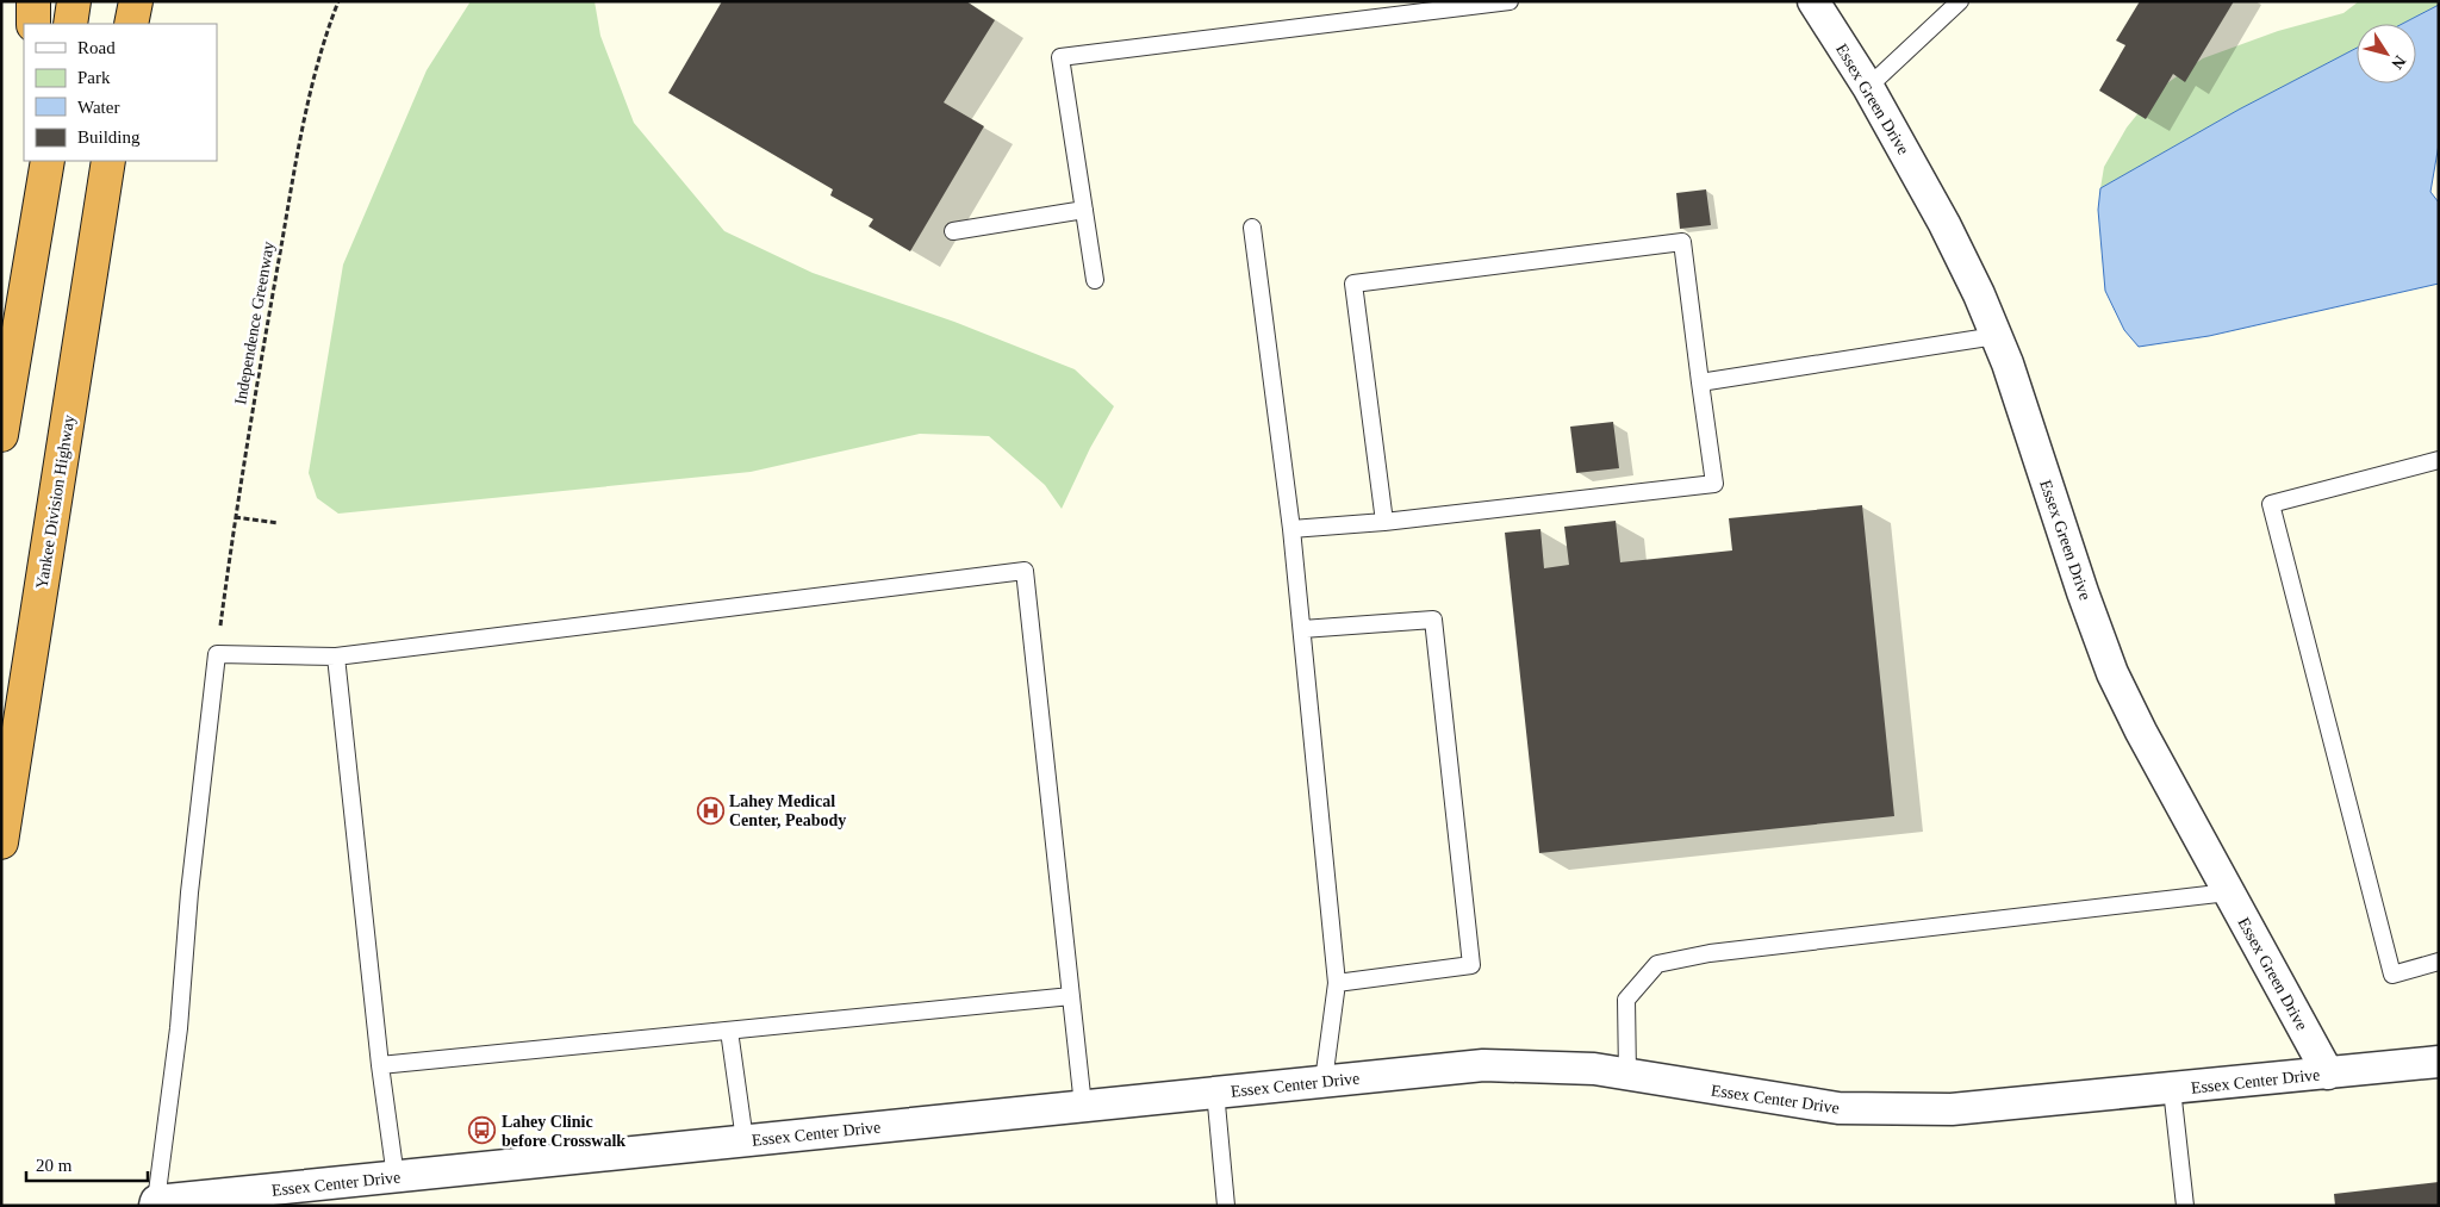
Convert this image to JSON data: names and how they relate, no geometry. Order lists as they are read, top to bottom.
{
  "streets": {
    "highway": ["Yankee Division Highway"],
    "street": ["Essex Green Drive", "Essex Center Drive"],
    "path": ["Independence Greenway"]
  },
  "crossings": [
    ["Essex Green Drive", "Essex Center Drive"]
  ],
  "places": {
    "hospital": ["Lahey Medical Center, Peabody"],
    "bus stop": ["Lahey Clinic before Crosswalk"]
  },
  "legend": [
    "Road",
    "Park",
    "Water",
    "Building"
  ],
  "scale_bar": "20 m",
  "north": "bottom right"
}
